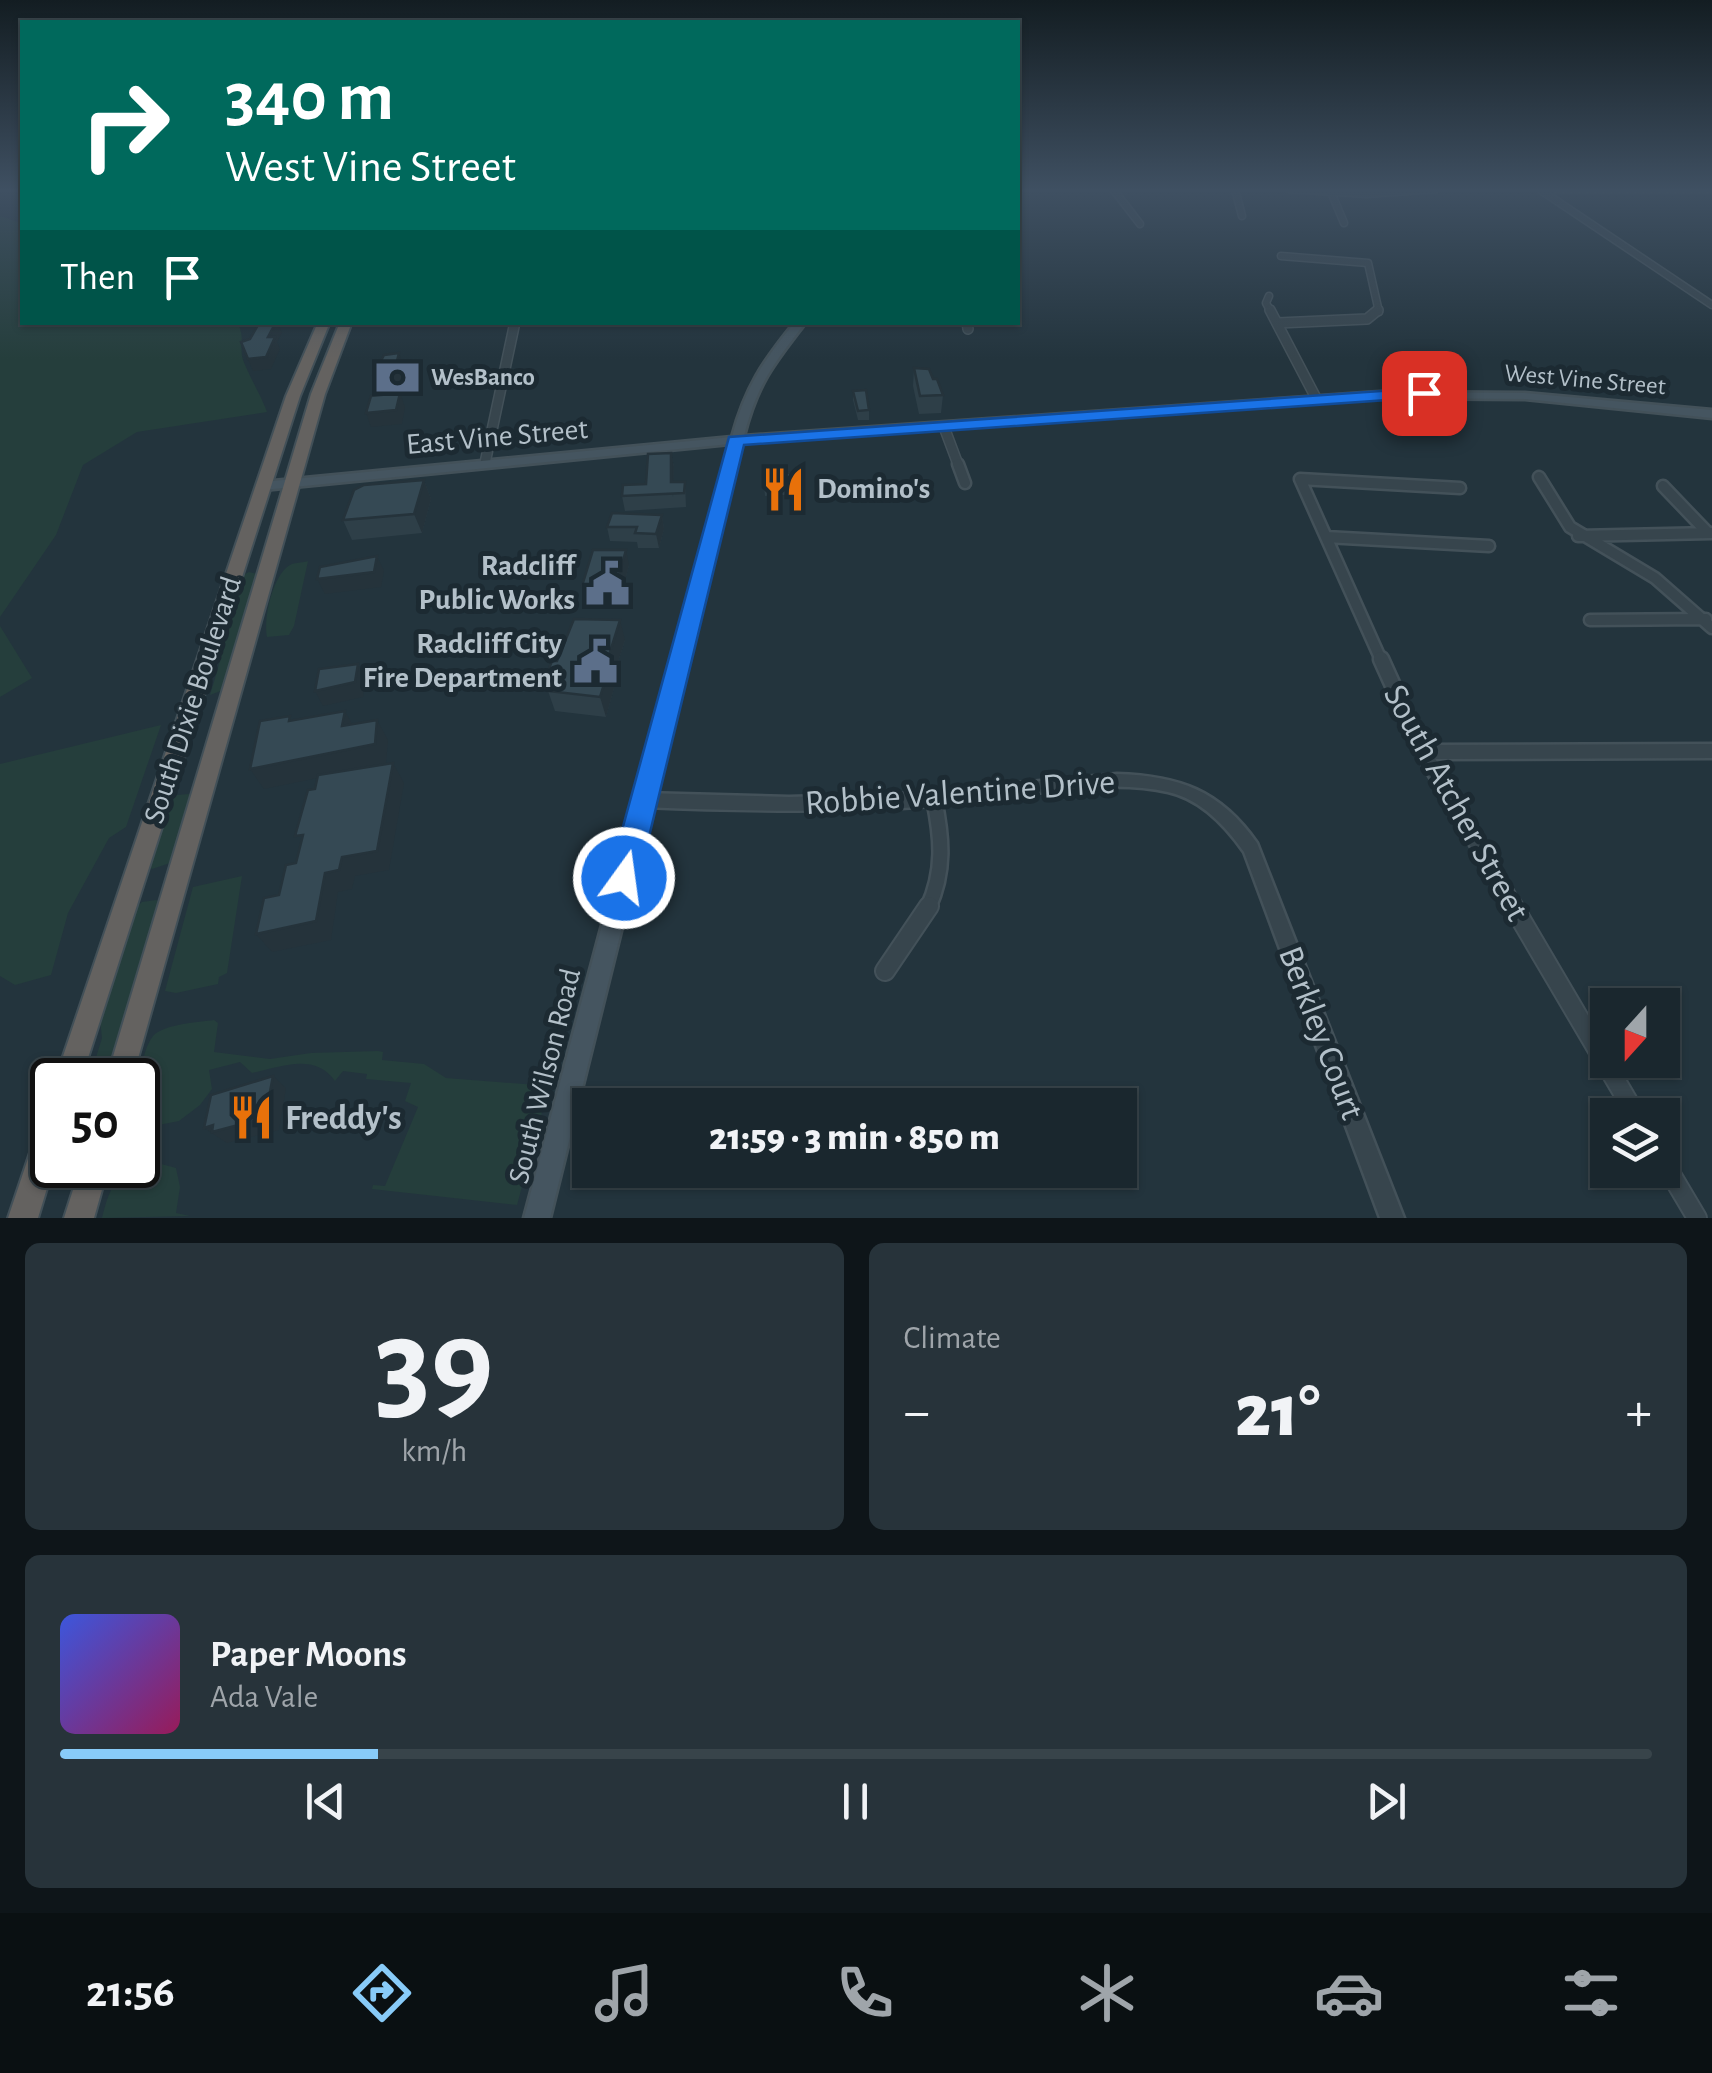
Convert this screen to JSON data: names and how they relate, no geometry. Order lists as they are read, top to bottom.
{
  "streets": {
    "highway": ["South Dixie Boulevard"],
    "main road": ["West Vine Street", "East Vine Street", "South Wilson Road"],
    "street": ["Robbie Valentine Drive", "South Atcher Street", "Berkley Court"]
  },
  "crossings": [
    ["West Vine Street", "East Vine Street"],
    ["West Vine Street", "South Wilson Road"],
    ["East Vine Street", "South Dixie Boulevard"],
    ["East Vine Street", "South Wilson Road"],
    ["Robbie Valentine Drive", "Berkley Court"],
    ["Robbie Valentine Drive", "South Wilson Road"]
  ],
  "places": {
    "bank": ["WesBanco"],
    "restaurant": ["Domino's", "Freddy's"],
    "public building": ["Radcliff Public Works", "Radcliff City Fire Department"]
  },
  "north": "bottom",
  "page": {
    "turn": ["340 m", "West Vine Street"],
    "then": "Then",
    "limit": "50",
    "trip": "21:59 · 3 min · 850 m",
    "tile": [
      ["39", "km/h"],
      "Climate"
    ],
    "heat": ["−", "21°", "+"],
    "song": ["Paper Moons", "Ada Vale"],
    "tabs": "21:56"
  }
}
